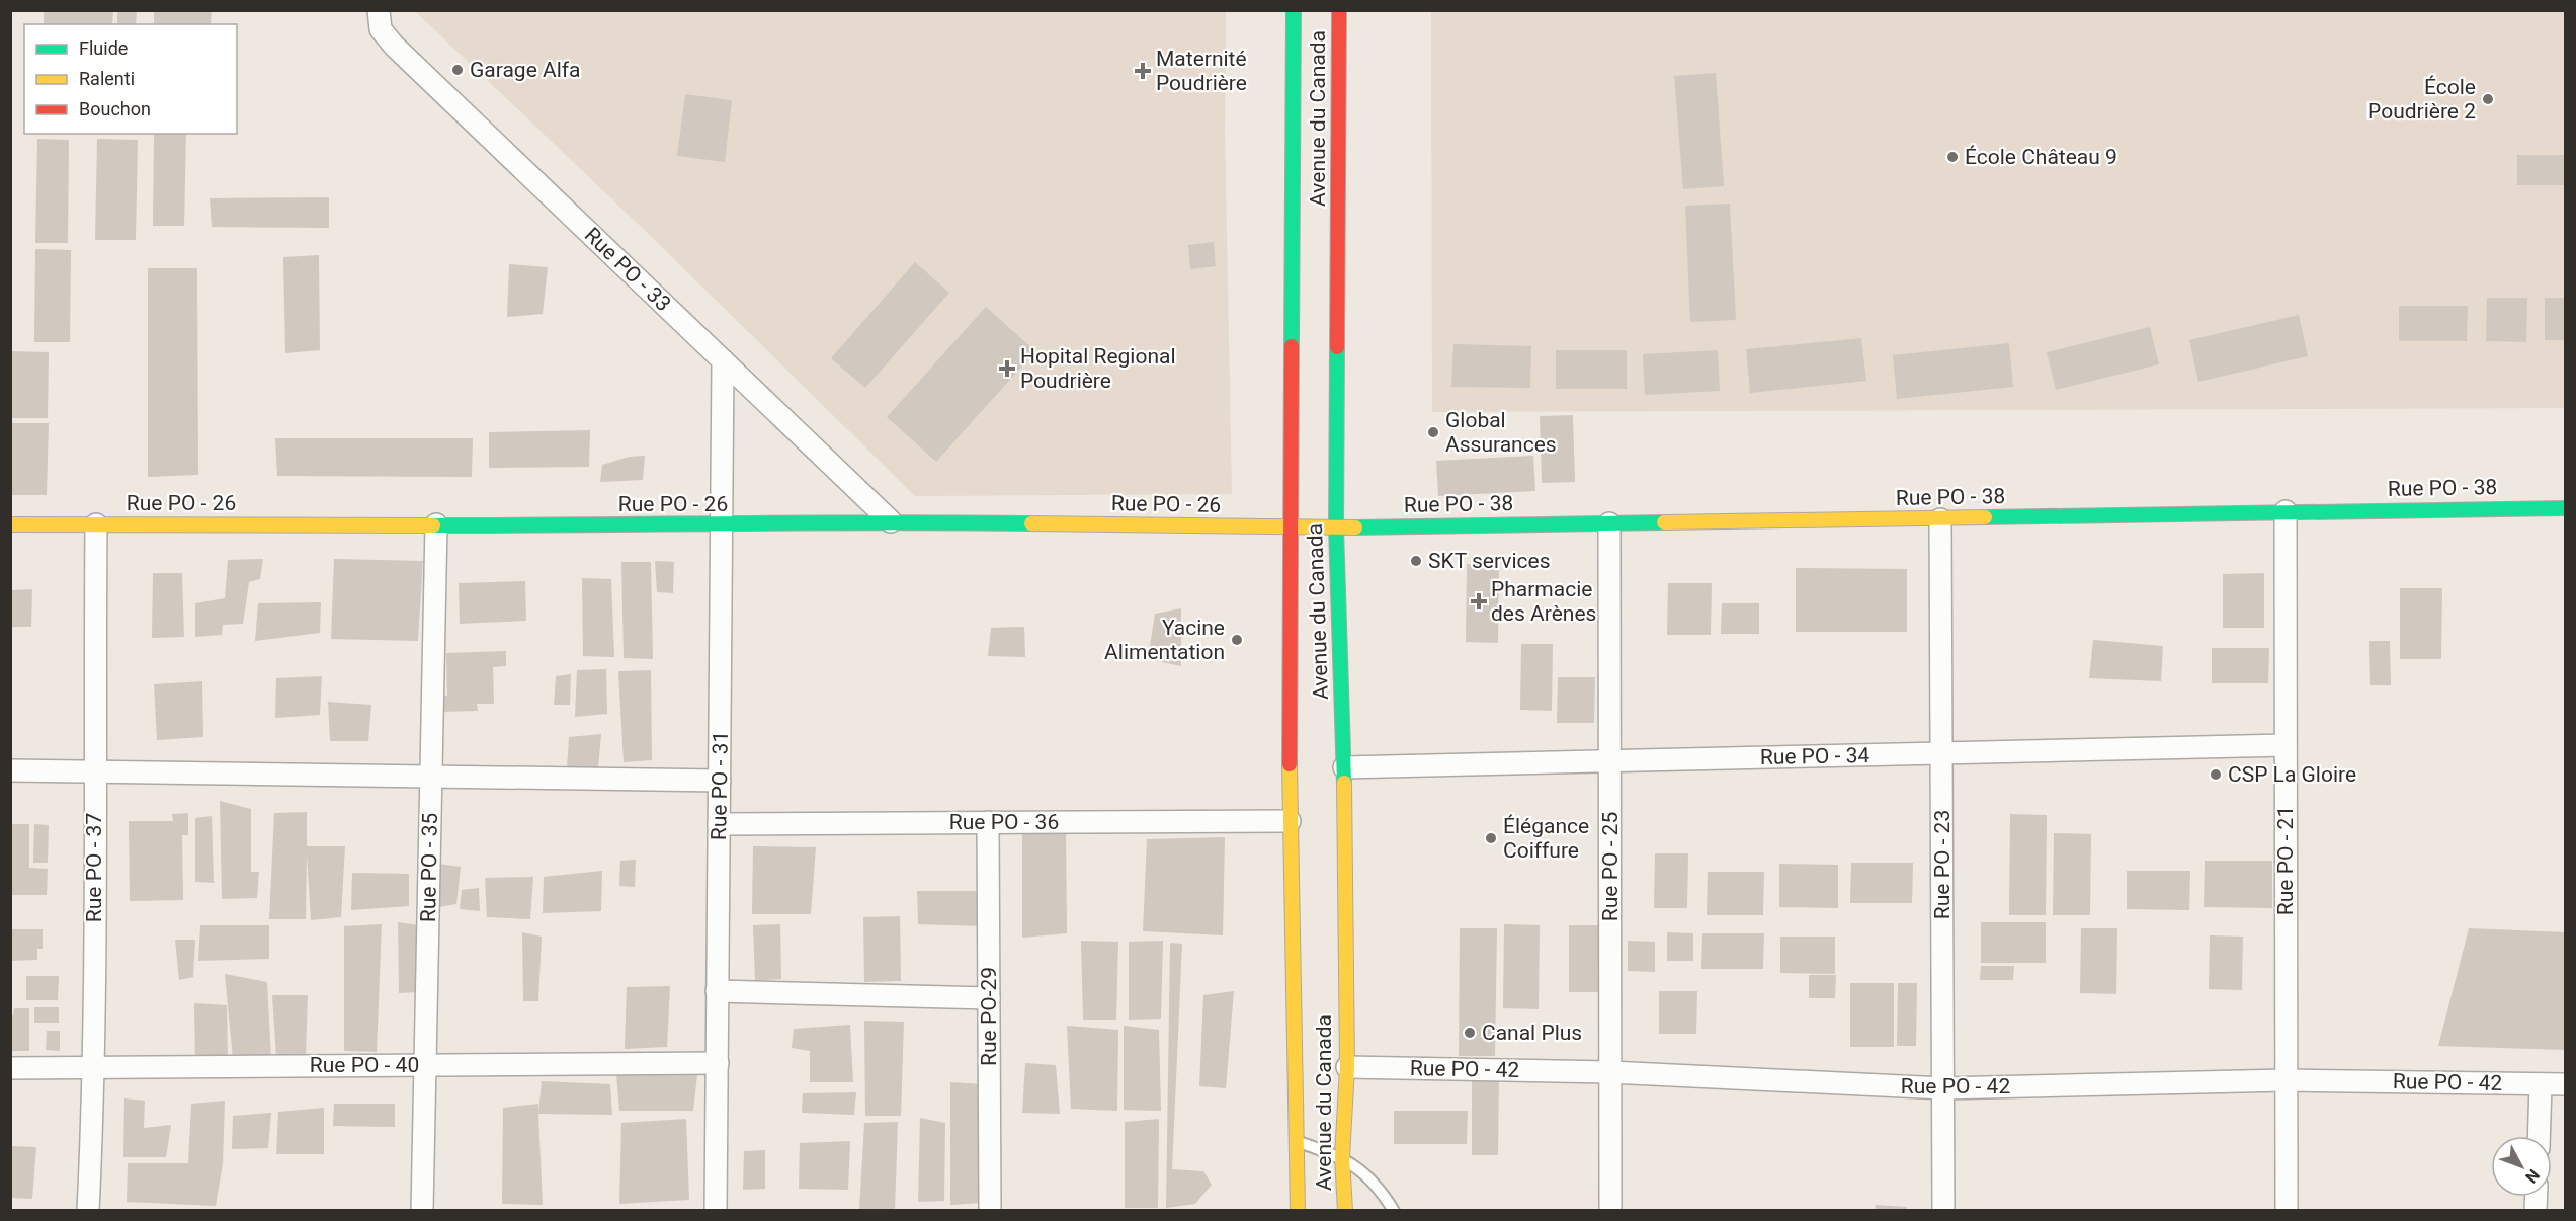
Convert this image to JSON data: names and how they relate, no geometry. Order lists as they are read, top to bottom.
{
  "streets": {
    "street": [
      "Avenue du Canada",
      "Rue PO - 33",
      "Rue PO - 38",
      "Rue PO - 26",
      "Rue PO - 34",
      "Rue PO - 31",
      "Rue PO - 36",
      "Rue PO - 21",
      "Rue PO - 23",
      "Rue PO - 25",
      "Rue PO - 37",
      "Rue PO - 35",
      "Rue PO-29",
      "Rue PO - 40",
      "Rue PO - 42"
    ]
  },
  "crossings": [
    ["Avenue du Canada", "Rue PO - 38"],
    ["Avenue du Canada", "Rue PO - 26"],
    ["Avenue du Canada", "Rue PO - 34"],
    ["Avenue du Canada", "Rue PO - 36"],
    ["Avenue du Canada", "Rue PO - 42"],
    ["Rue PO - 33", "Rue PO - 26"],
    ["Rue PO - 33", "Rue PO - 31"],
    ["Rue PO - 38", "Rue PO - 26"],
    ["Rue PO - 38", "Rue PO - 21"],
    ["Rue PO - 38", "Rue PO - 23"],
    ["Rue PO - 38", "Rue PO - 25"],
    ["Rue PO - 26", "Rue PO - 31"],
    ["Rue PO - 26", "Rue PO - 37"],
    ["Rue PO - 26", "Rue PO - 35"],
    ["Rue PO - 34", "Rue PO - 21"],
    ["Rue PO - 34", "Rue PO - 23"],
    ["Rue PO - 34", "Rue PO - 25"],
    ["Rue PO - 31", "Rue PO - 36"],
    ["Rue PO - 31", "Rue PO - 40"],
    ["Rue PO - 36", "Rue PO-29"],
    ["Rue PO - 21", "Rue PO - 42"],
    ["Rue PO - 23", "Rue PO - 42"],
    ["Rue PO - 25", "Rue PO - 42"],
    ["Rue PO - 37", "Rue PO - 40"],
    ["Rue PO - 35", "Rue PO - 40"]
  ],
  "places": {
    "other": [
      "Garage Alfa",
      "École Poudrière 2",
      "École Château 9",
      "Global Assurances",
      "SKT services",
      "Yacine Alimentation",
      "CSP La Gloire",
      "Élégance Coiffure",
      "Canal Plus"
    ],
    "health": ["Maternité Poudrière", "Hopital Regional Poudrière", "Pharmacie des Arènes"]
  },
  "legend": ["Fluide", "Ralenti", "Bouchon"],
  "north": "bottom right"
}
